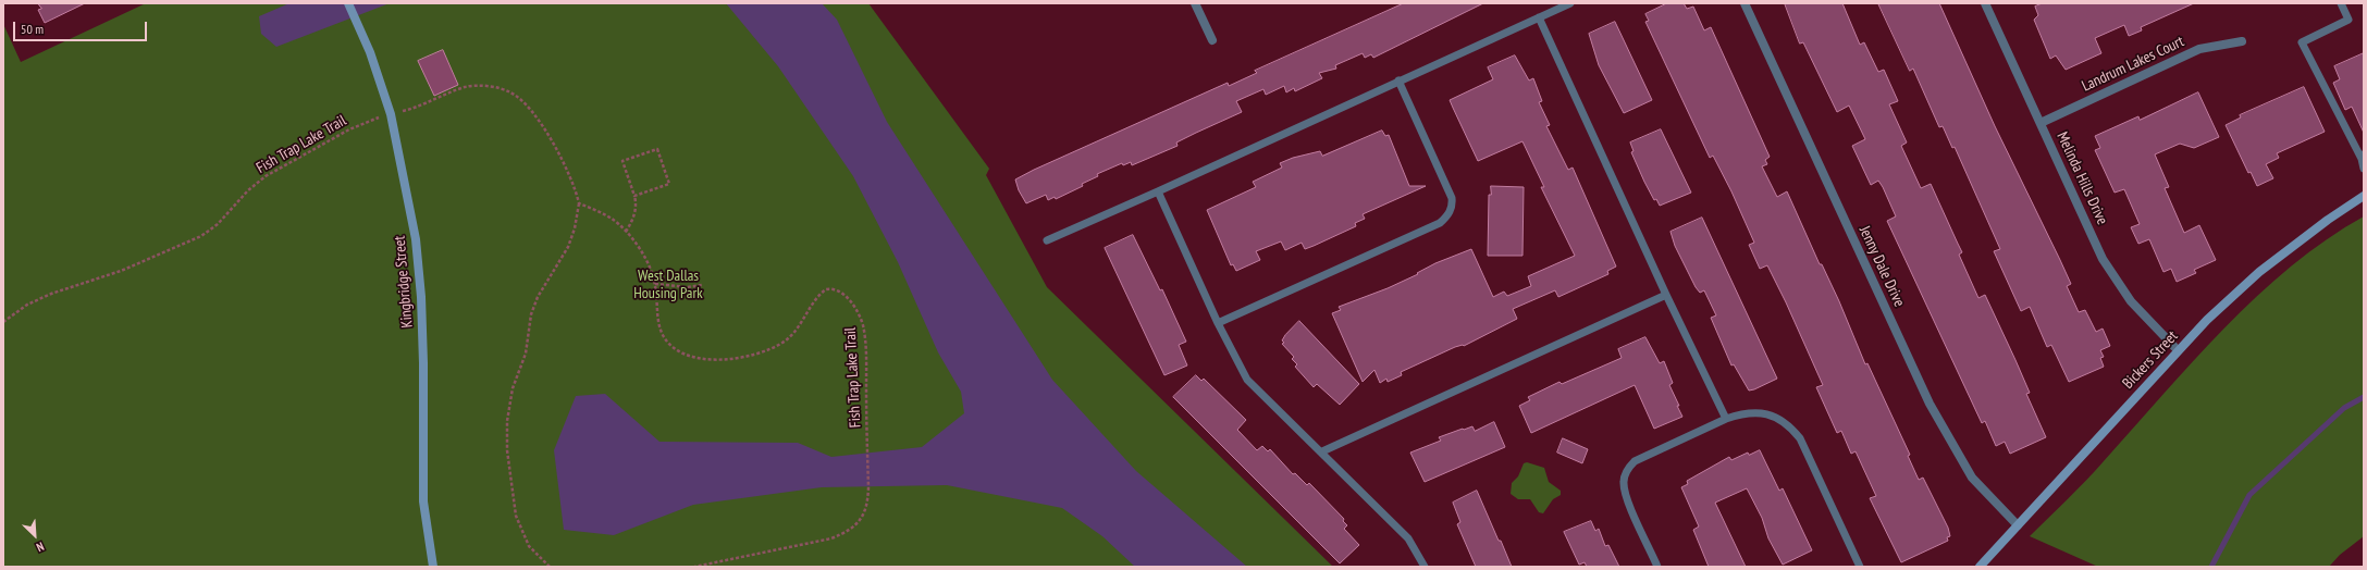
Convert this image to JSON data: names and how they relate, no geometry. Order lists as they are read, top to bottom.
{
  "streets": {
    "street": [
      "Landrum Lakes Court",
      "Melinda Hills Drive",
      "Jenny Dale Drive",
      "Kingbridge Street",
      "Bickers Street"
    ],
    "path": ["Fish Trap Lake Trail"]
  },
  "crossings": [
    ["Landrum Lakes Court", "Melinda Hills Drive"],
    ["Fish Trap Lake Trail", "Kingbridge Street"],
    ["Melinda Hills Drive", "Bickers Street"],
    ["Jenny Dale Drive", "Bickers Street"]
  ],
  "parks": ["West Dallas Housing Park"],
  "scale_bar": "50 m",
  "north": "bottom right"
}
